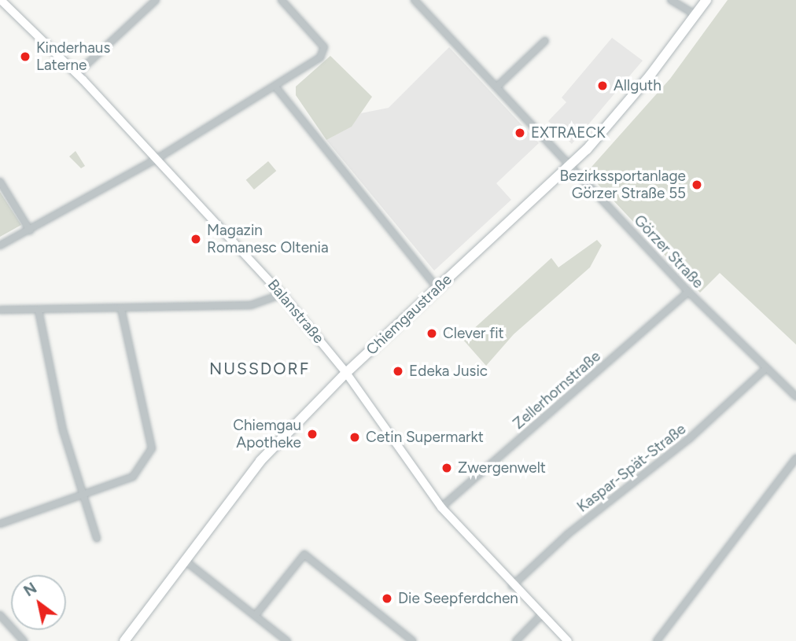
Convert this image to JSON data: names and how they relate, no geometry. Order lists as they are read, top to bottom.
{
  "streets": {
    "main road": ["Chiemgaustraße"],
    "street": [
      "Görzer Straße",
      "Balanstraße",
      "Zellerhornstraße",
      "Kaspar-Spät-Straße"
    ]
  },
  "crossings": [
    ["Görzer Straße", "Chiemgaustraße"],
    ["Görzer Straße", "Zellerhornstraße"],
    ["Görzer Straße", "Kaspar-Spät-Straße"],
    ["Balanstraße", "Chiemgaustraße"],
    ["Balanstraße", "Zellerhornstraße"],
    ["Balanstraße", "Kaspar-Spät-Straße"]
  ],
  "districts": ["NUSSDORF"],
  "places": [
    "Kinderhaus Laterne",
    "Allguth",
    "EXTRAECK",
    "Bezirkssportanlage Görzer Straße 55",
    "Magazin Romanesc Oltenia",
    "Clever fit",
    "Edeka Jusic",
    "Chiemgau Apotheke",
    "Cetin Supermarkt",
    "Zwergenwelt",
    "Die Seepferdchen"
  ],
  "north": "top left"
}
